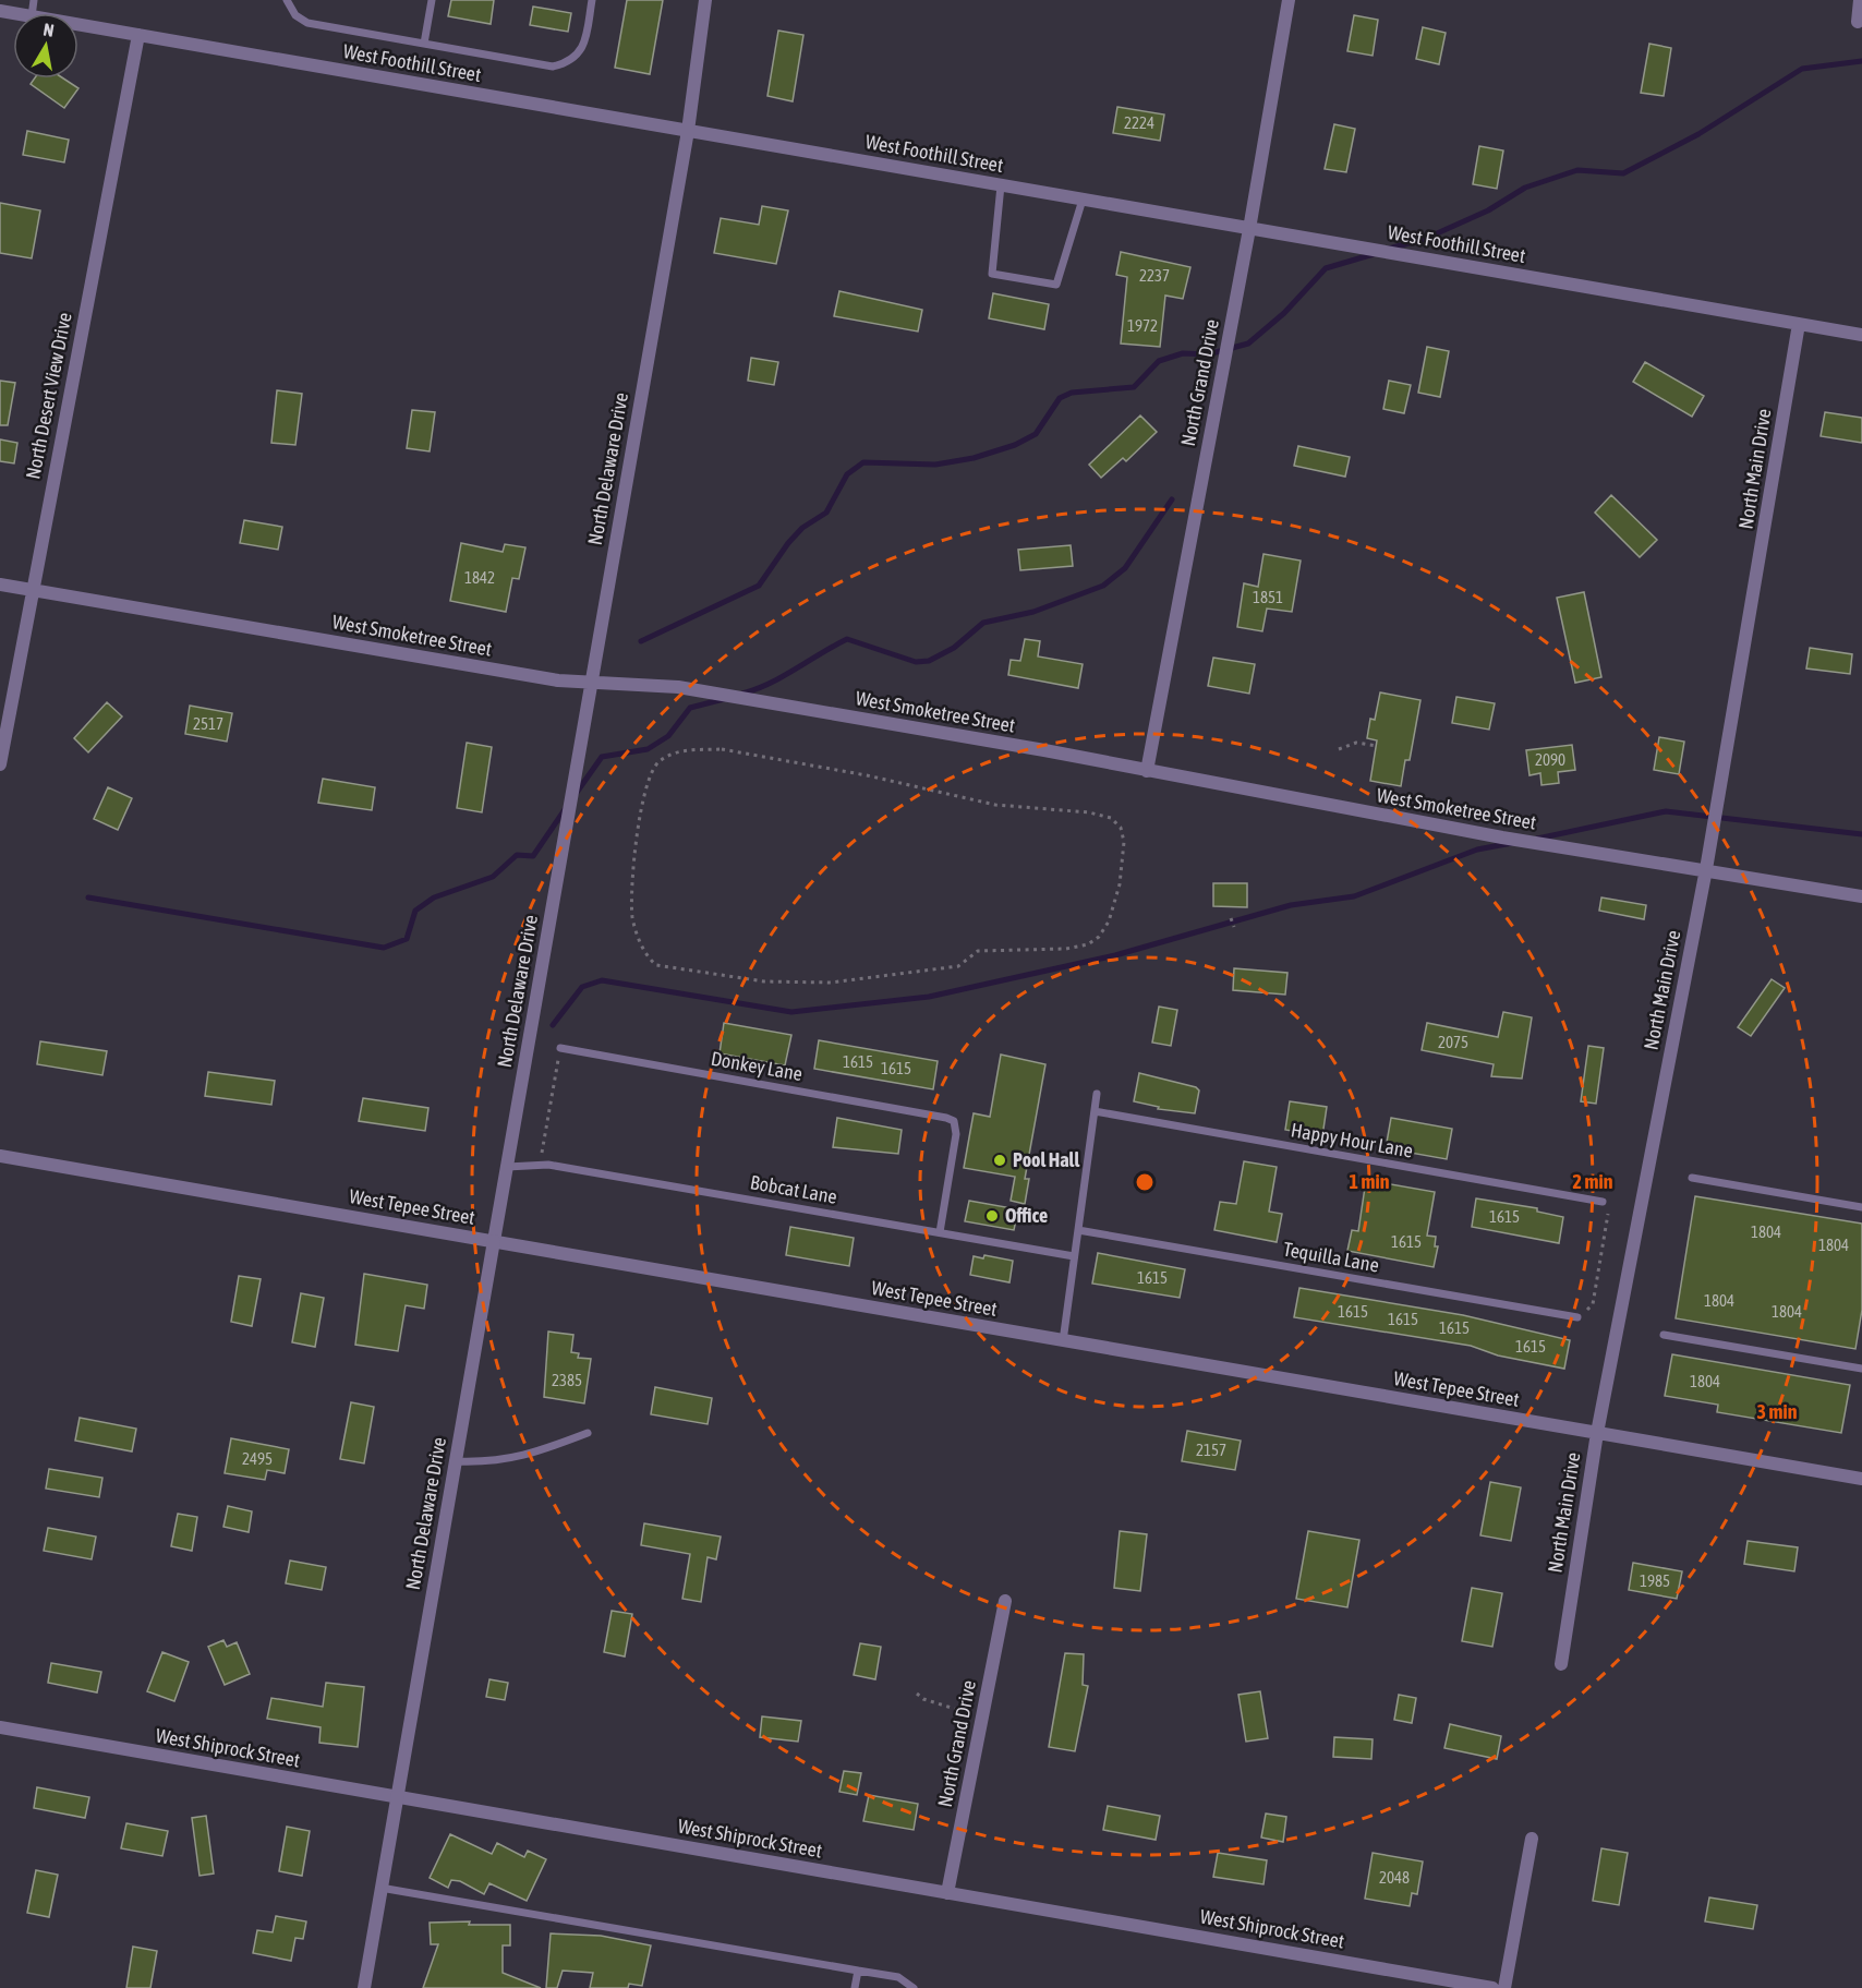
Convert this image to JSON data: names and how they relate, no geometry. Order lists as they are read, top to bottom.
{
  "streets": {
    "street": [
      "West Foothill Street",
      "North Grand Drive",
      "North Desert View Drive",
      "North Delaware Drive",
      "North Main Drive",
      "West Smoketree Street",
      "West Tepee Street",
      "West Shiprock Street"
    ],
    "lane": [
      "Donkey Lane",
      "Happy Hour Lane",
      "Bobcat Lane",
      "Tequilla Lane"
    ]
  },
  "crossings": [
    ["West Foothill Street", "North Grand Drive"],
    ["West Foothill Street", "North Desert View Drive"],
    ["West Foothill Street", "North Delaware Drive"],
    ["West Foothill Street", "North Main Drive"],
    ["North Grand Drive", "West Smoketree Street"],
    ["North Grand Drive", "West Shiprock Street"],
    ["North Desert View Drive", "West Smoketree Street"],
    ["North Delaware Drive", "West Smoketree Street"],
    ["North Delaware Drive", "Bobcat Lane"],
    ["North Delaware Drive", "West Tepee Street"],
    ["North Delaware Drive", "West Shiprock Street"],
    ["North Main Drive", "West Smoketree Street"],
    ["North Main Drive", "West Tepee Street"],
    ["Donkey Lane", "Bobcat Lane"]
  ],
  "places": ["Pool Hall", "Office"],
  "house_numbers": [
    "2224",
    "2237",
    "1972",
    "1842",
    "1851",
    "2517",
    "2090",
    "2075",
    "1615",
    "1615",
    "1615",
    "1804",
    "1615",
    "1804",
    "1615",
    "1804",
    "1615",
    "1804",
    "1615",
    "1615",
    "1615",
    "2385",
    "1804",
    "2157",
    "2495",
    "1985",
    "2048"
  ],
  "north": "top",
  "rings": ["1 min", "2 min", "3 min"]
}
